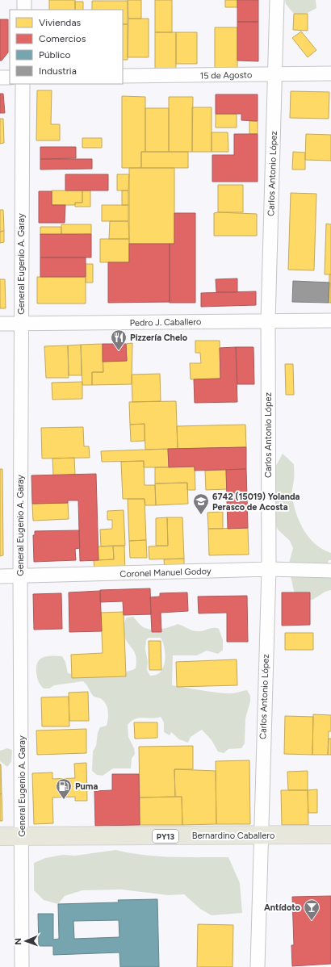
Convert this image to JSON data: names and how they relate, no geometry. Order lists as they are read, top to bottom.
{
  "streets": {
    "highway": ["Bernardino Caballero", "PY13"],
    "street": [
      "15 de Agosto",
      "Carlos Antonio López",
      "General Eugenio A. Garay",
      "Pedro J. Caballero",
      "Coronel Manuel Godoy"
    ]
  },
  "crossings": [
    ["15 de Agosto", "Carlos Antonio López"],
    ["Carlos Antonio López", "Pedro J. Caballero"],
    ["Carlos Antonio López", "Coronel Manuel Godoy"],
    ["Carlos Antonio López", "Bernardino Caballero"],
    ["General Eugenio A. Garay", "Pedro J. Caballero"],
    ["General Eugenio A. Garay", "Coronel Manuel Godoy"],
    ["General Eugenio A. Garay", "Bernardino Caballero"]
  ],
  "places": {
    "restaurant": ["Pizzería Chelo"],
    "school or university": ["6742 (15019) Yolanda Perasco de Acosta"],
    "fuel station": ["Puma"],
    "bar": ["Antídoto"]
  },
  "legend": [
    "Viviendas",
    "Comercios",
    "Público",
    "Industria"
  ],
  "north": "left"
}
